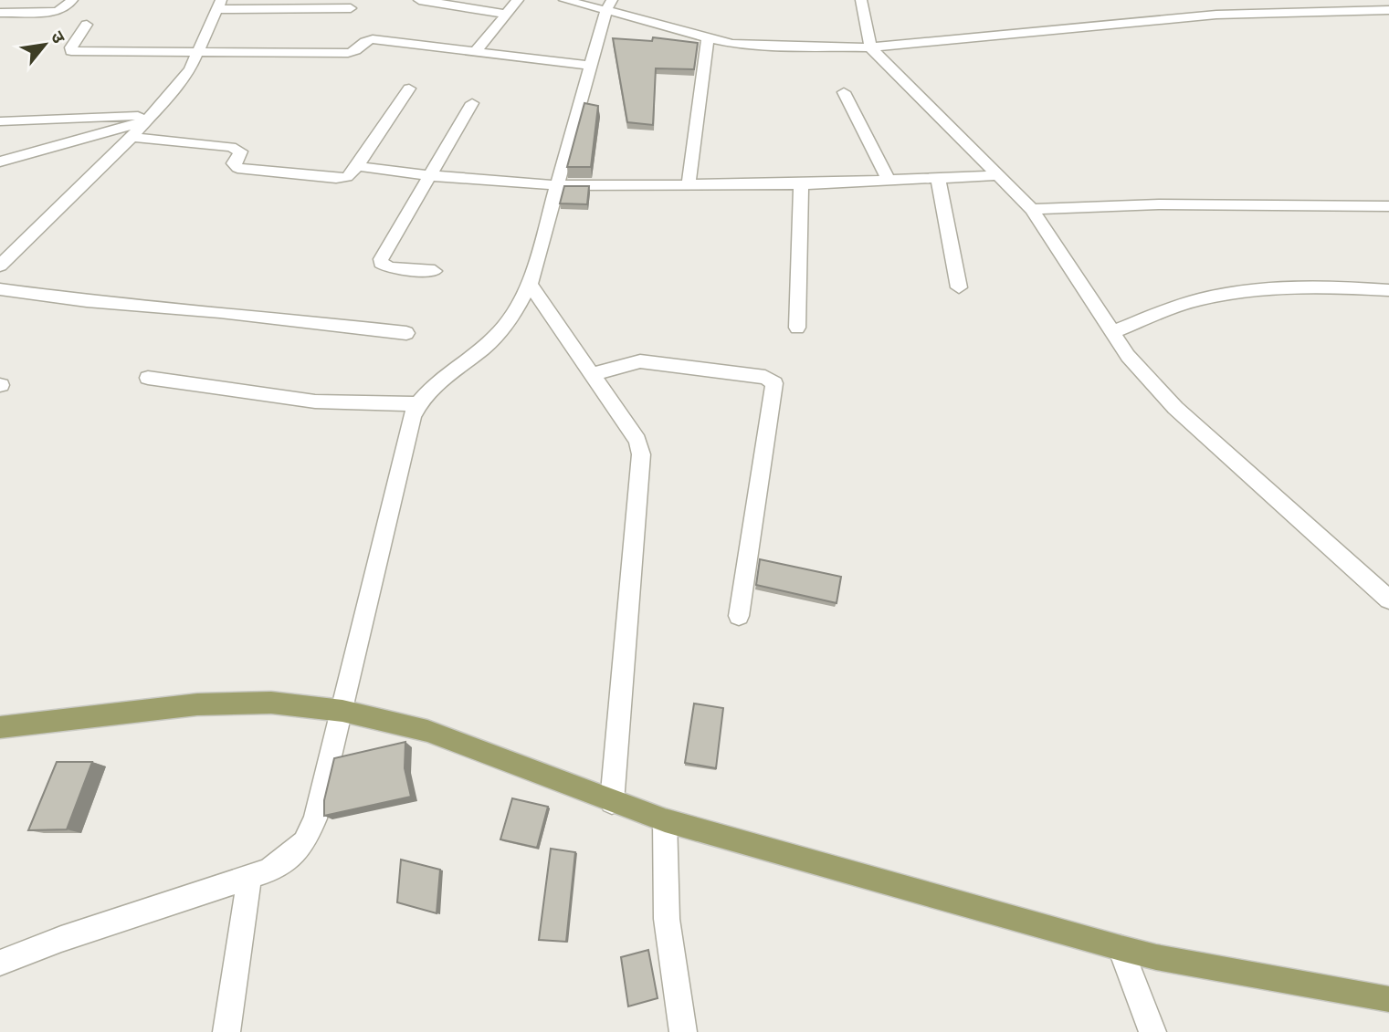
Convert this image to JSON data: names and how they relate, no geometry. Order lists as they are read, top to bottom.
{
  "north": "top right"
}
